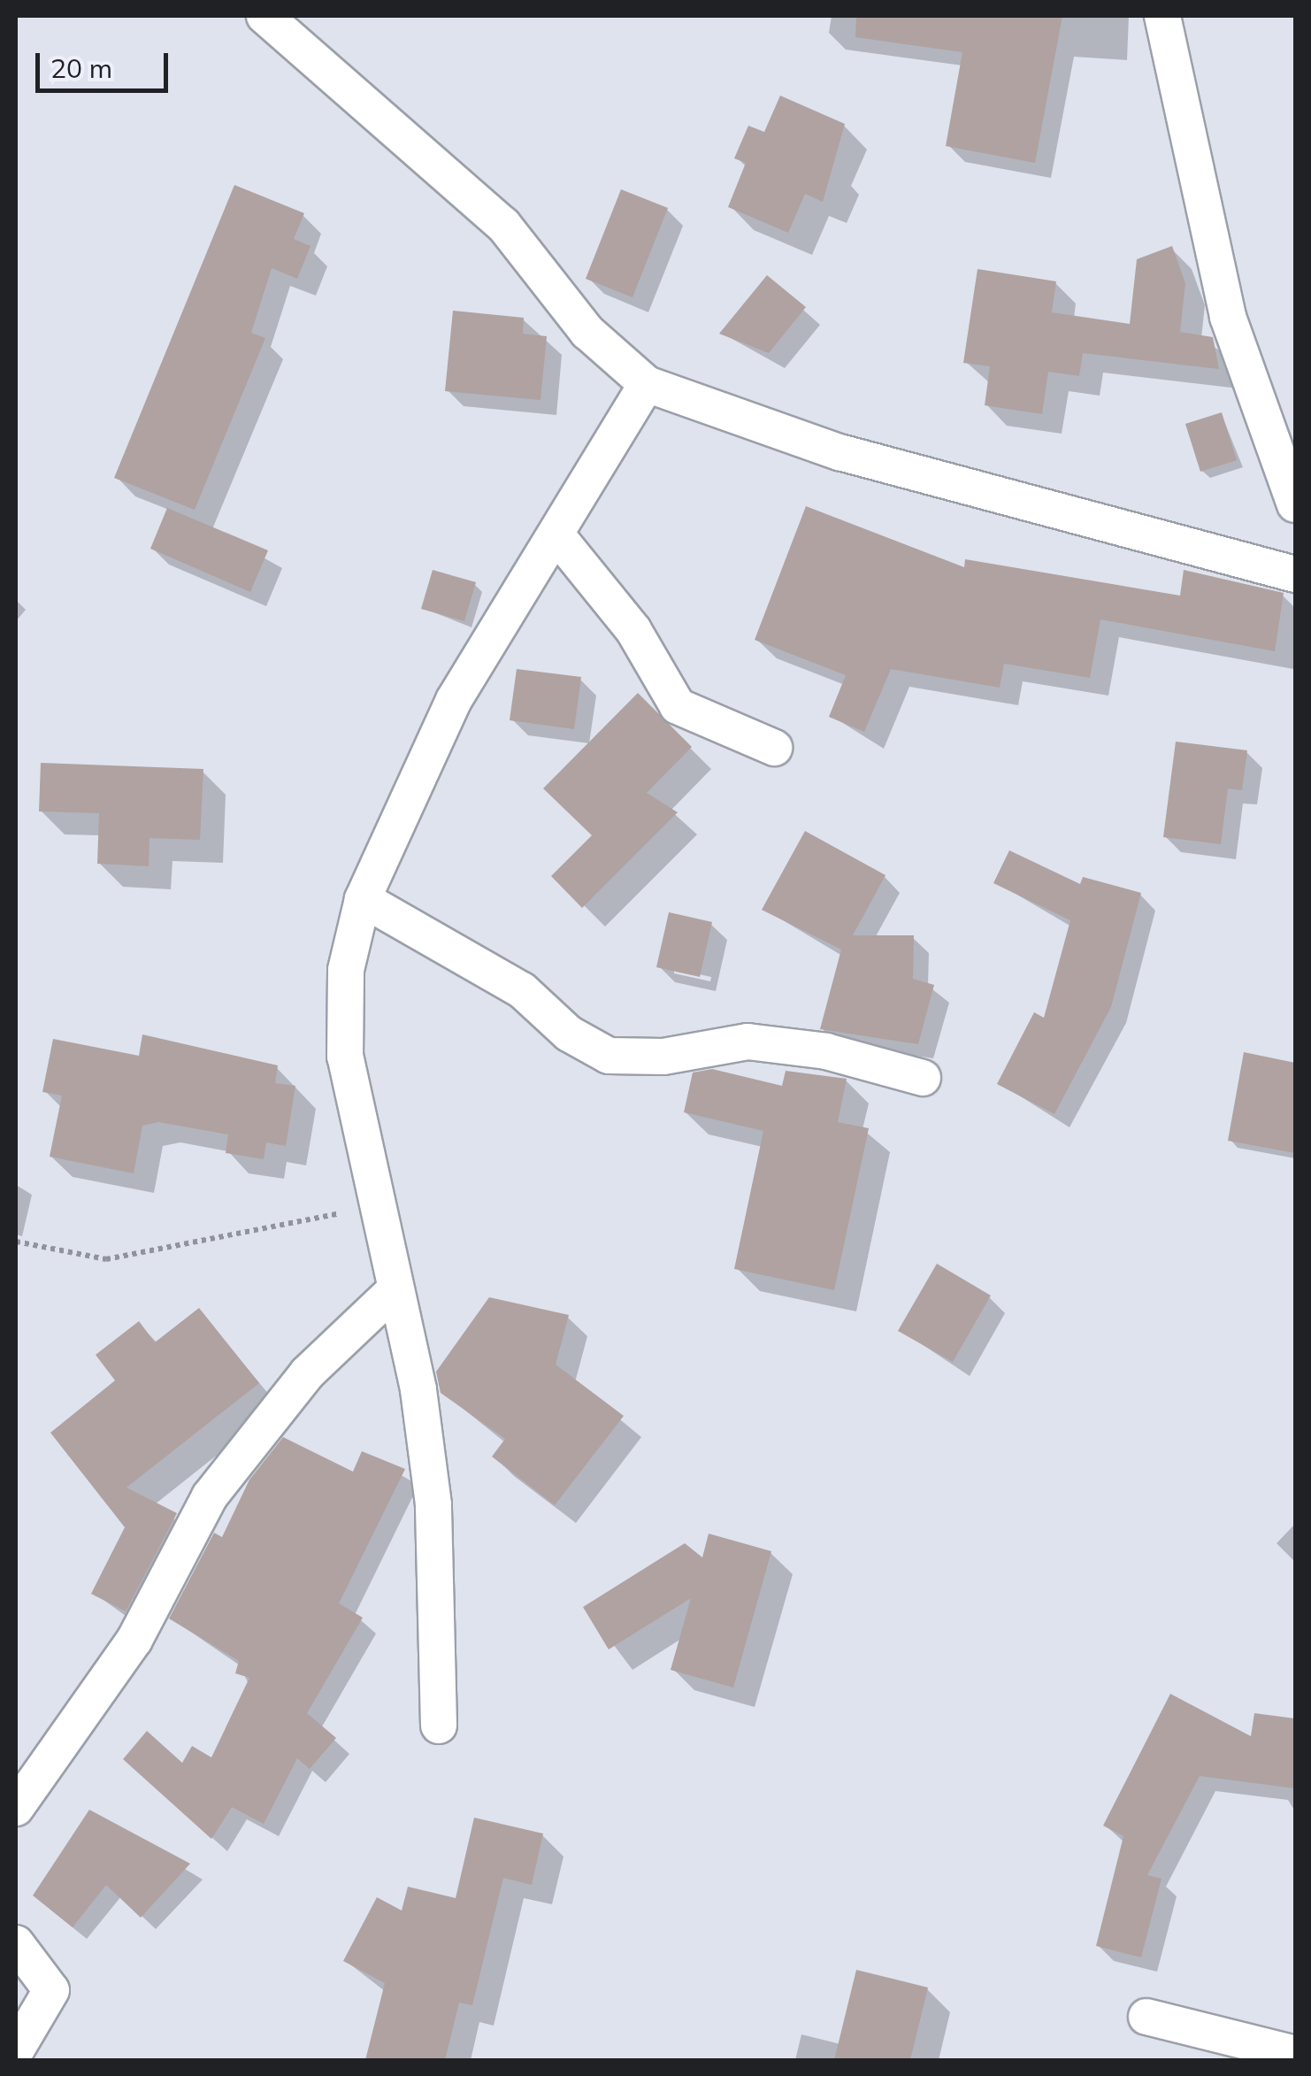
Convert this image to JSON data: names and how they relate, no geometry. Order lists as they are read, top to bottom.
{
  "scale_bar": "20 m"
}
